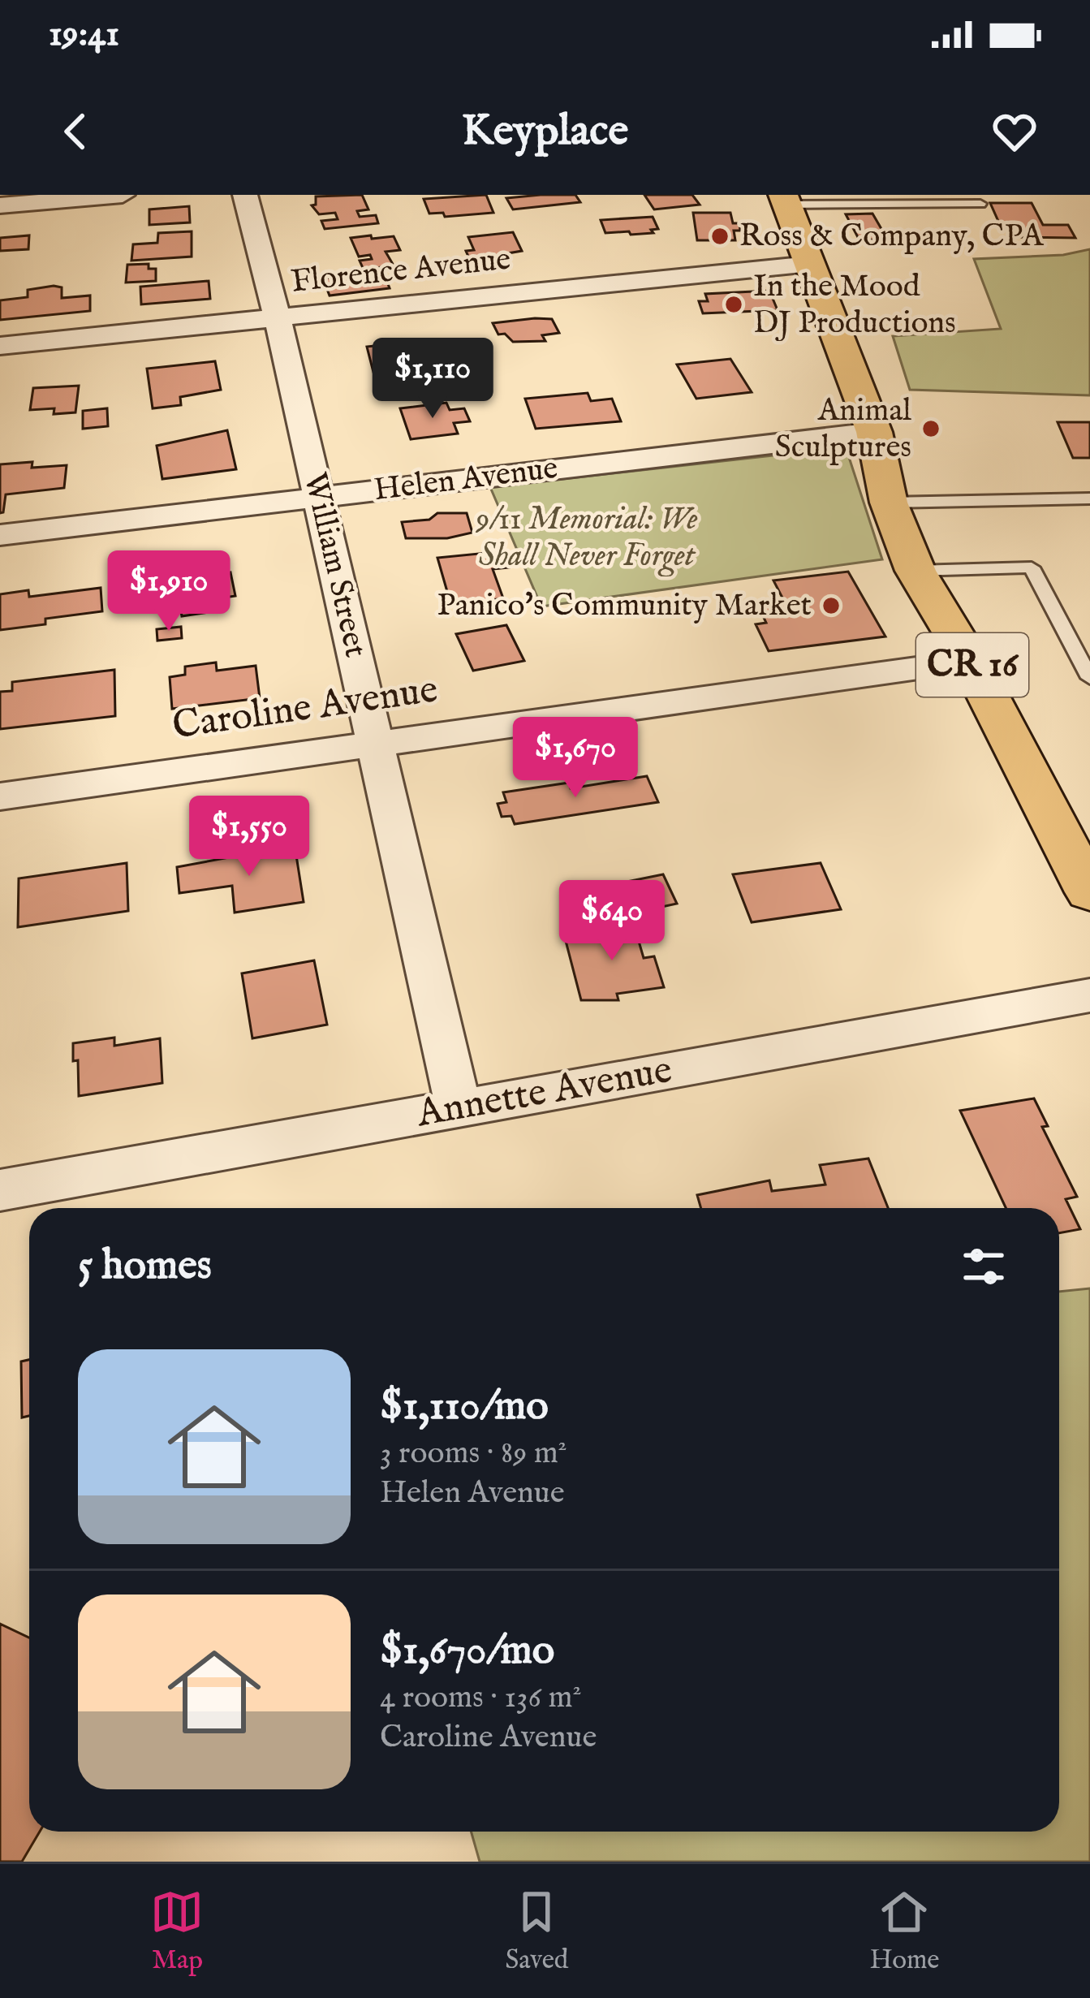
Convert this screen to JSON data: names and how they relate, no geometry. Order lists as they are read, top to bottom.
{
  "streets": {
    "main road": ["CR 16"],
    "street": [
      "Florence Avenue",
      "Helen Avenue",
      "William Street",
      "Caroline Avenue",
      "Annette Avenue"
    ]
  },
  "crossings": [
    ["Florence Avenue", "William Street"],
    ["Florence Avenue", "CR 16"],
    ["Helen Avenue", "William Street"],
    ["Helen Avenue", "CR 16"],
    ["William Street", "Caroline Avenue"],
    ["William Street", "Annette Avenue"],
    ["CR 16", "Caroline Avenue"]
  ],
  "parks": ["9/11 Memorial: We Shall Never Forget"],
  "places": [
    "Ross & Company, CPA",
    "In the Mood DJ Productions",
    "Animal Sculptures",
    "Panico's Community Market"
  ],
  "page": {
    "status": "19:41",
    "header": "Keyplace",
    "price": [
      "$1,110",
      "$1,910",
      "$1,670",
      "$1,550",
      "$640"
    ],
    "heading": "5 homes",
    "list": [
      {
        "name": "$1,110/mo",
        "note": "3 rooms · 89 m² · Helen Avenue"
      },
      {
        "name": "$1,670/mo",
        "note": "4 rooms · 136 m² · Caroline Avenue"
      }
    ],
    "tabs": ["Map", "Saved", "Home"]
  }
}
